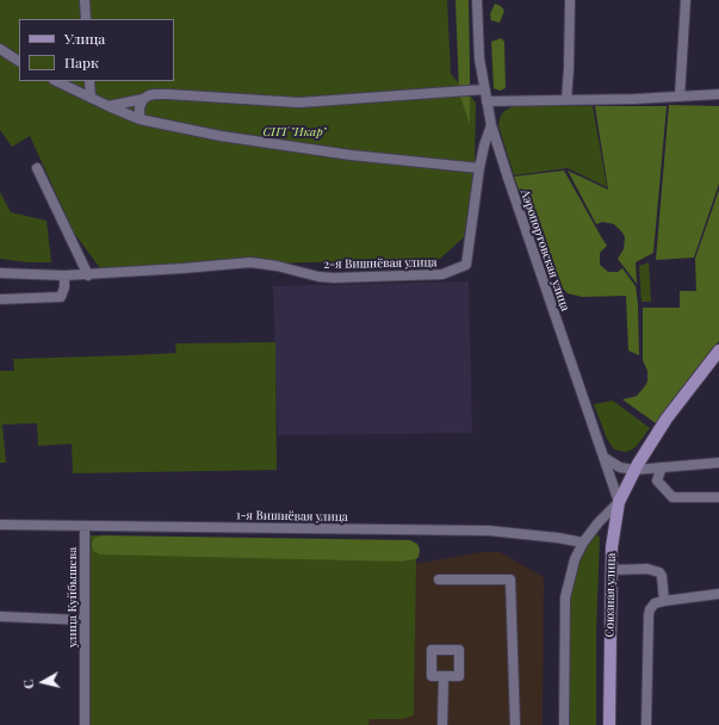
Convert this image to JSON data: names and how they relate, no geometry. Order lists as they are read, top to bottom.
{
  "streets": {
    "main road": ["Союзная улица"],
    "street": [
      "Аэропортовская улица",
      "2-я Вишнёвая улица",
      "1-я Вишнёвая улица",
      "улица Куйбышева"
    ]
  },
  "crossings": [
    ["Аэропортовская улица", "2-я Вишнёвая улица"],
    ["Аэропортовская улица", "Союзная улица"],
    ["1-я Вишнёвая улица", "улица Куйбышева"]
  ],
  "parks": ["СНТ \"Икар\""],
  "legend": ["Улица", "Парк"],
  "north": "left"
}
